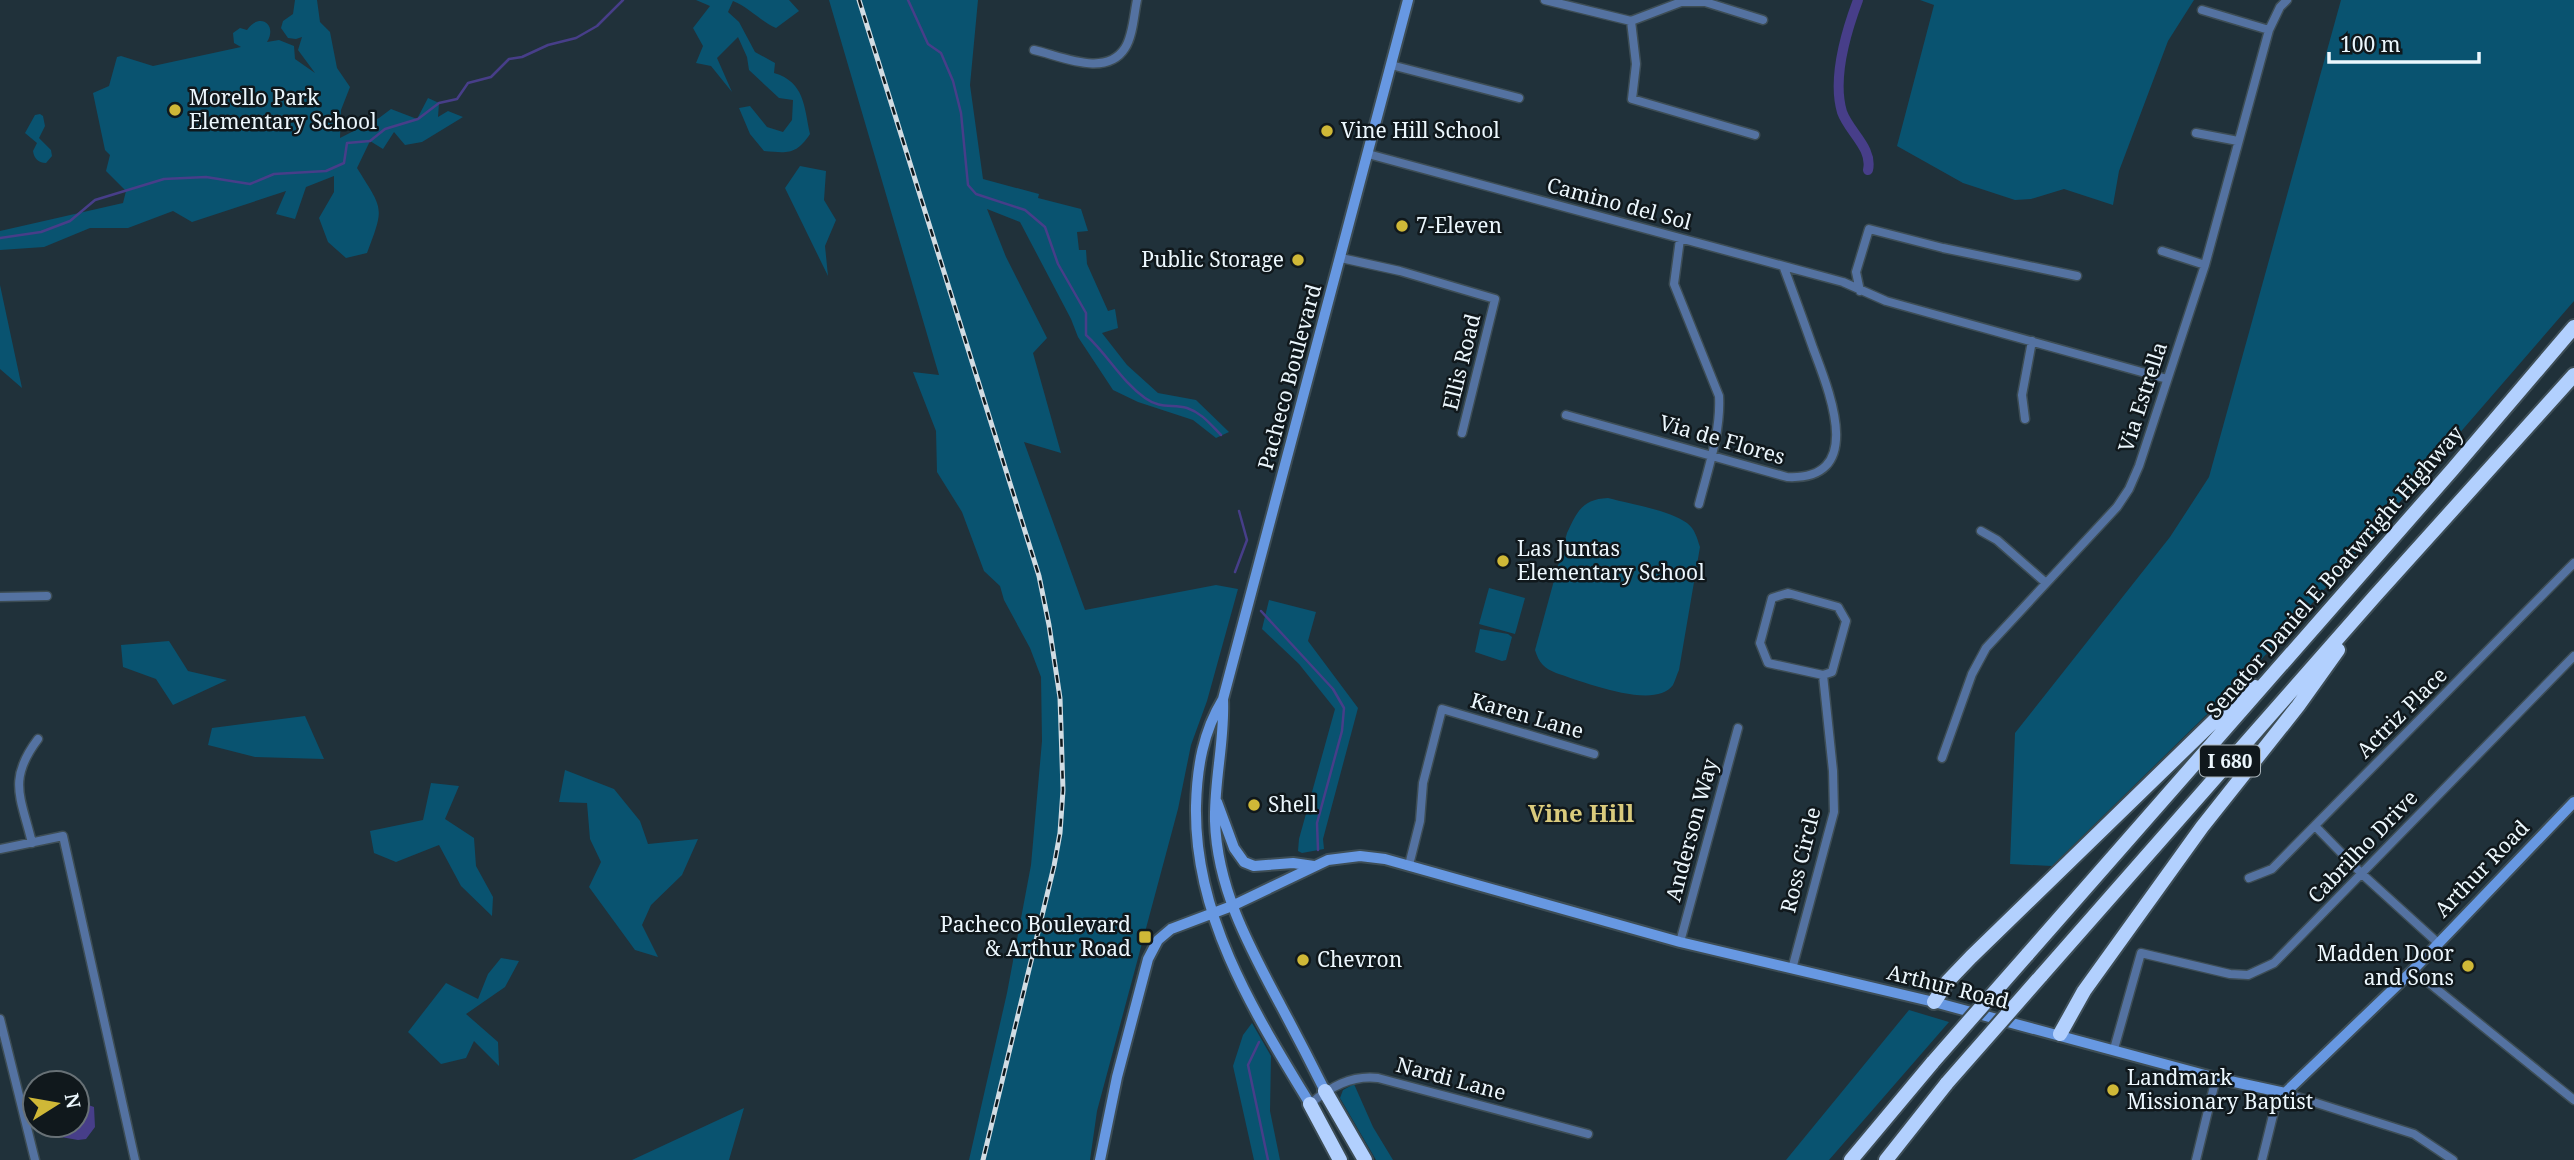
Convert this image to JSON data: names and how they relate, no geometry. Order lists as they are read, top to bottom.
{
  "streets": {
    "highway": ["Senator Daniel E Boatwright Highway", "I 680"],
    "main road": ["Pacheco Boulevard", "Arthur Road"],
    "street": [
      "Camino del Sol",
      "Ellis Road",
      "Via Estrella",
      "Via de Flores",
      "Actriz Place",
      "Karen Lane",
      "Anderson Way",
      "Cabrilho Drive",
      "Ross Circle",
      "Nardi Lane"
    ]
  },
  "crossings": [
    ["Camino del Sol", "Pacheco Boulevard"],
    ["Camino del Sol", "Via Estrella"],
    ["Camino del Sol", "Via de Flores"],
    ["Ellis Road", "Pacheco Boulevard"],
    ["Pacheco Boulevard", "Arthur Road"],
    ["Pacheco Boulevard", "Nardi Lane"],
    ["Karen Lane", "Arthur Road"],
    ["Anderson Way", "Arthur Road"],
    ["Cabrilho Drive", "Arthur Road"],
    ["Ross Circle", "Arthur Road"]
  ],
  "districts": ["Vine Hill"],
  "places": {
    "other": [
      "Morello Park Elementary School",
      "Vine Hill School",
      "7-Eleven",
      "Public Storage",
      "Las Juntas Elementary School",
      "Shell",
      "Chevron",
      "Madden Door and Sons",
      "Landmark Missionary Baptist"
    ],
    "transit": ["Pacheco Boulevard & Arthur Road"]
  },
  "scale_bar": "100 m",
  "north": "right"
}
